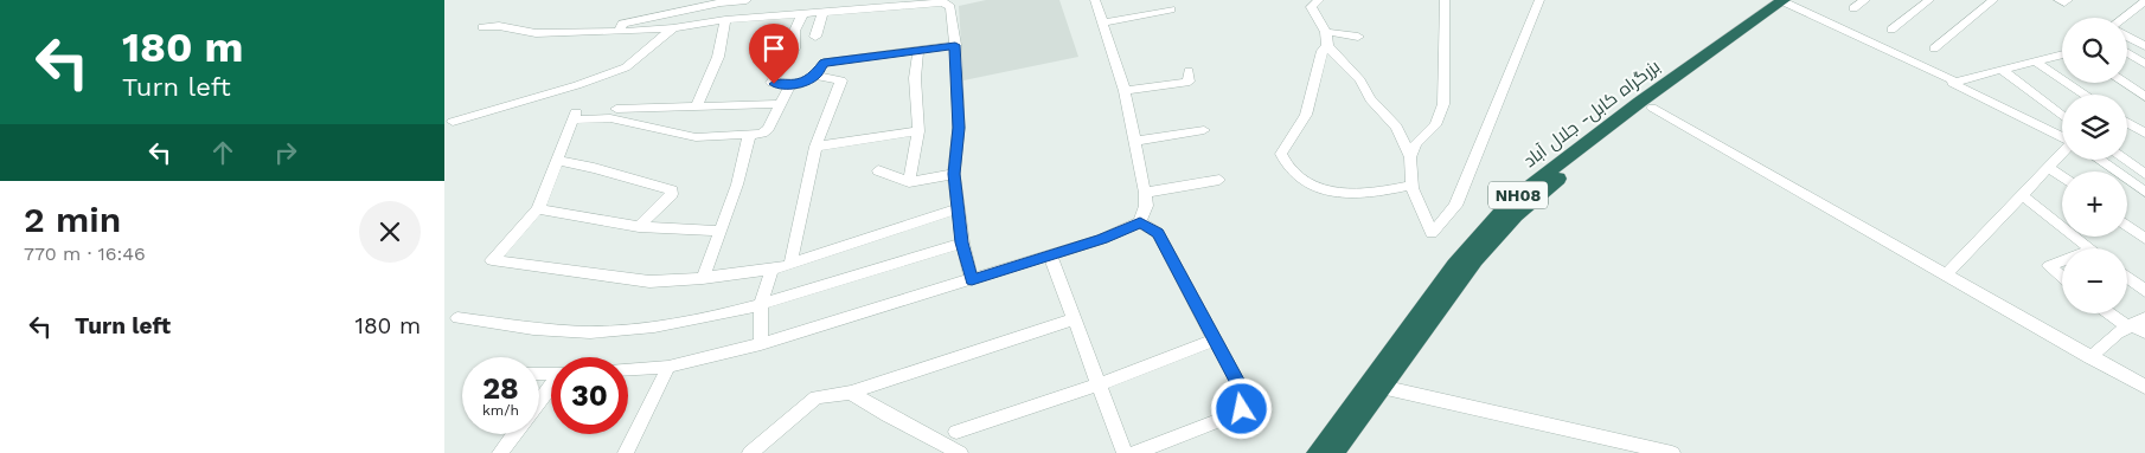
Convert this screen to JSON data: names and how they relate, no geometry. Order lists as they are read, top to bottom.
{
  "streets": {
    "highway": ["بزرگراه کابل- جلال آباد", "NH08"]
  },
  "page": {
    "turn": ["180 m", "Turn left"],
    "map_buttons": ["+", "−"],
    "heading": ["2 min", "770 m · 16:46"],
    "list": [
      {
        "name": "Turn left",
        "value": "180 m"
      }
    ],
    "speed": "28 km/h",
    "limit": "30"
  }
}
